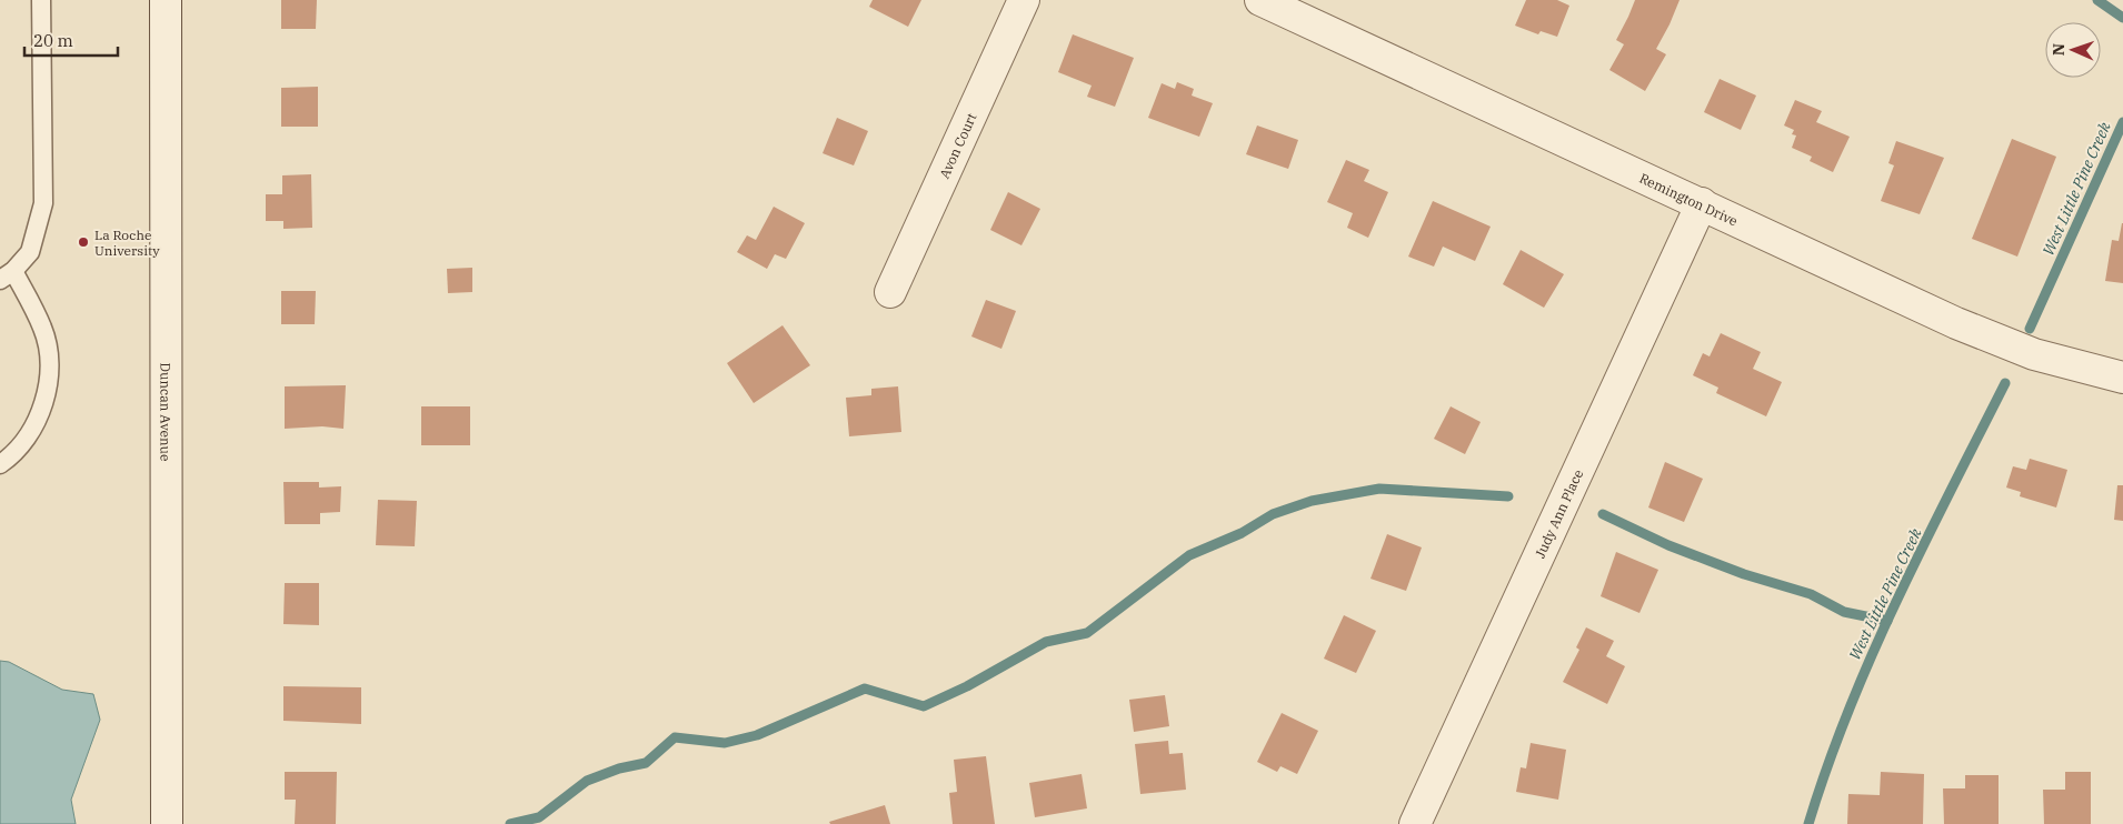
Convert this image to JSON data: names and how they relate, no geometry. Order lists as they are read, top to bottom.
{
  "streets": {
    "street": [
      "Avon Court",
      "Remington Drive",
      "Duncan Avenue",
      "Judy Ann Place"
    ]
  },
  "crossings": [
    ["Remington Drive", "Judy Ann Place"]
  ],
  "water": ["West Little Pine Creek"],
  "places": ["La Roche University"],
  "scale_bar": "20 m",
  "north": "left"
}
